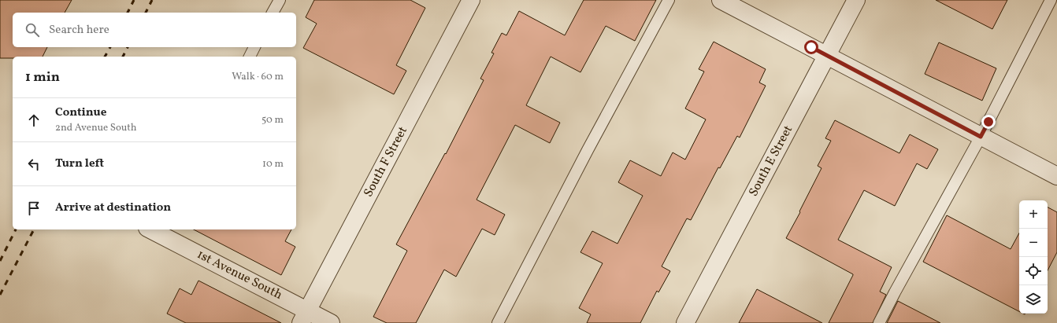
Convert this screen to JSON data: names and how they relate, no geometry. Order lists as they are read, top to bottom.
{
  "streets": {
    "street": ["South E Street", "South F Street", "1st Avenue South"]
  },
  "crossings": [
    ["South F Street", "1st Avenue South"]
  ],
  "page": {
    "search": "Search here",
    "heading": ["1 min", "Walk · 60 m"],
    "list": [
      ["Continue", "2nd Avenue South", "50 m"],
      ["Turn left", "10 m"],
      "Arrive at destination"
    ],
    "map_buttons": ["+", "−"]
  }
}
